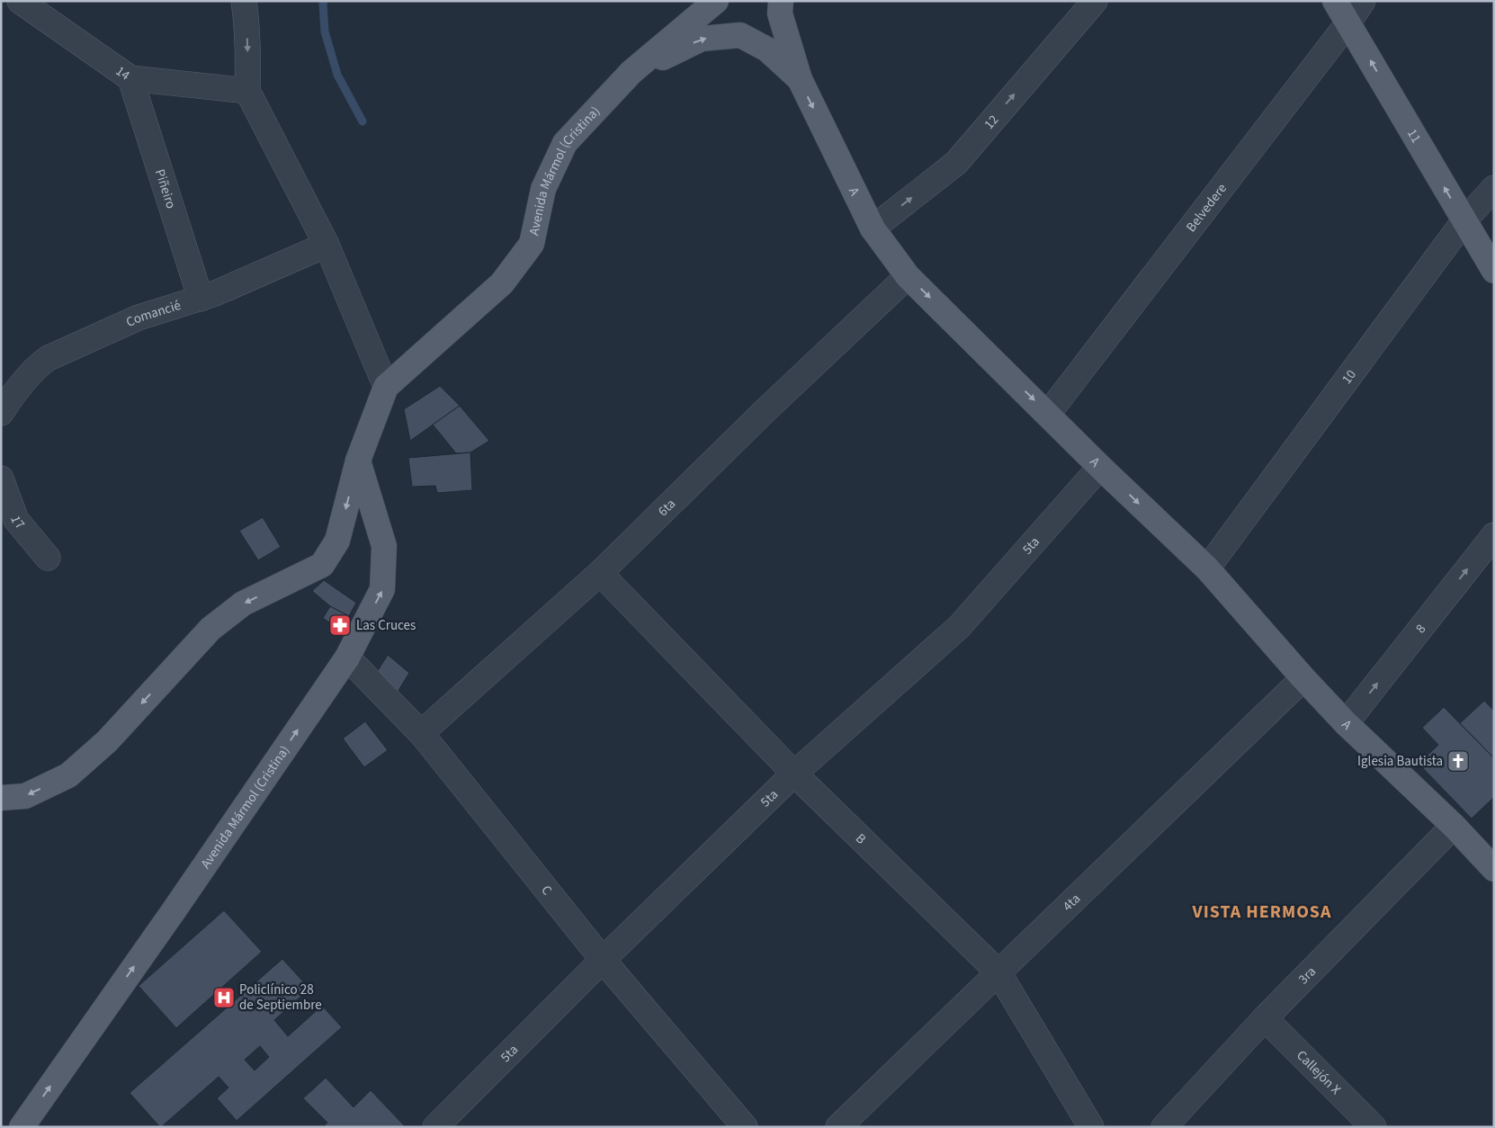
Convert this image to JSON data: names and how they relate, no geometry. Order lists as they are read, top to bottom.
{
  "streets": {
    "main road": ["11", "Avenida Mármol (Cristina)", "A"],
    "street": [
      "14",
      "12",
      "Piñeiro",
      "Belvedere",
      "Comancié",
      "10",
      "6ta",
      "17",
      "5ta",
      "8",
      "B",
      "C",
      "4ta",
      "3ra",
      "Callejón X"
    ]
  },
  "crossings": [
    ["14", "Piñeiro"],
    ["12", "A"],
    ["11", "Belvedere"],
    ["11", "10"],
    ["Avenida Mármol (Cristina)", "C"],
    ["Piñeiro", "Comancié"],
    ["A", "Belvedere"],
    ["A", "10"],
    ["A", "6ta"],
    ["A", "5ta"],
    ["A", "8"],
    ["A", "4ta"],
    ["A", "3ra"],
    ["6ta", "B"],
    ["6ta", "C"],
    ["5ta", "B"],
    ["5ta", "C"],
    ["B", "4ta"],
    ["3ra", "Callejón X"]
  ],
  "one_way": [
    "12",
    "11",
    "Avenida Mármol (Cristina)",
    "A",
    "8"
  ],
  "districts": ["VISTA HERMOSA"],
  "places": {
    "pharmacy": ["Las Cruces"],
    "church": ["Iglesia Bautista"],
    "hospital": ["Policlínico 28 de Septiembre"]
  }
}
